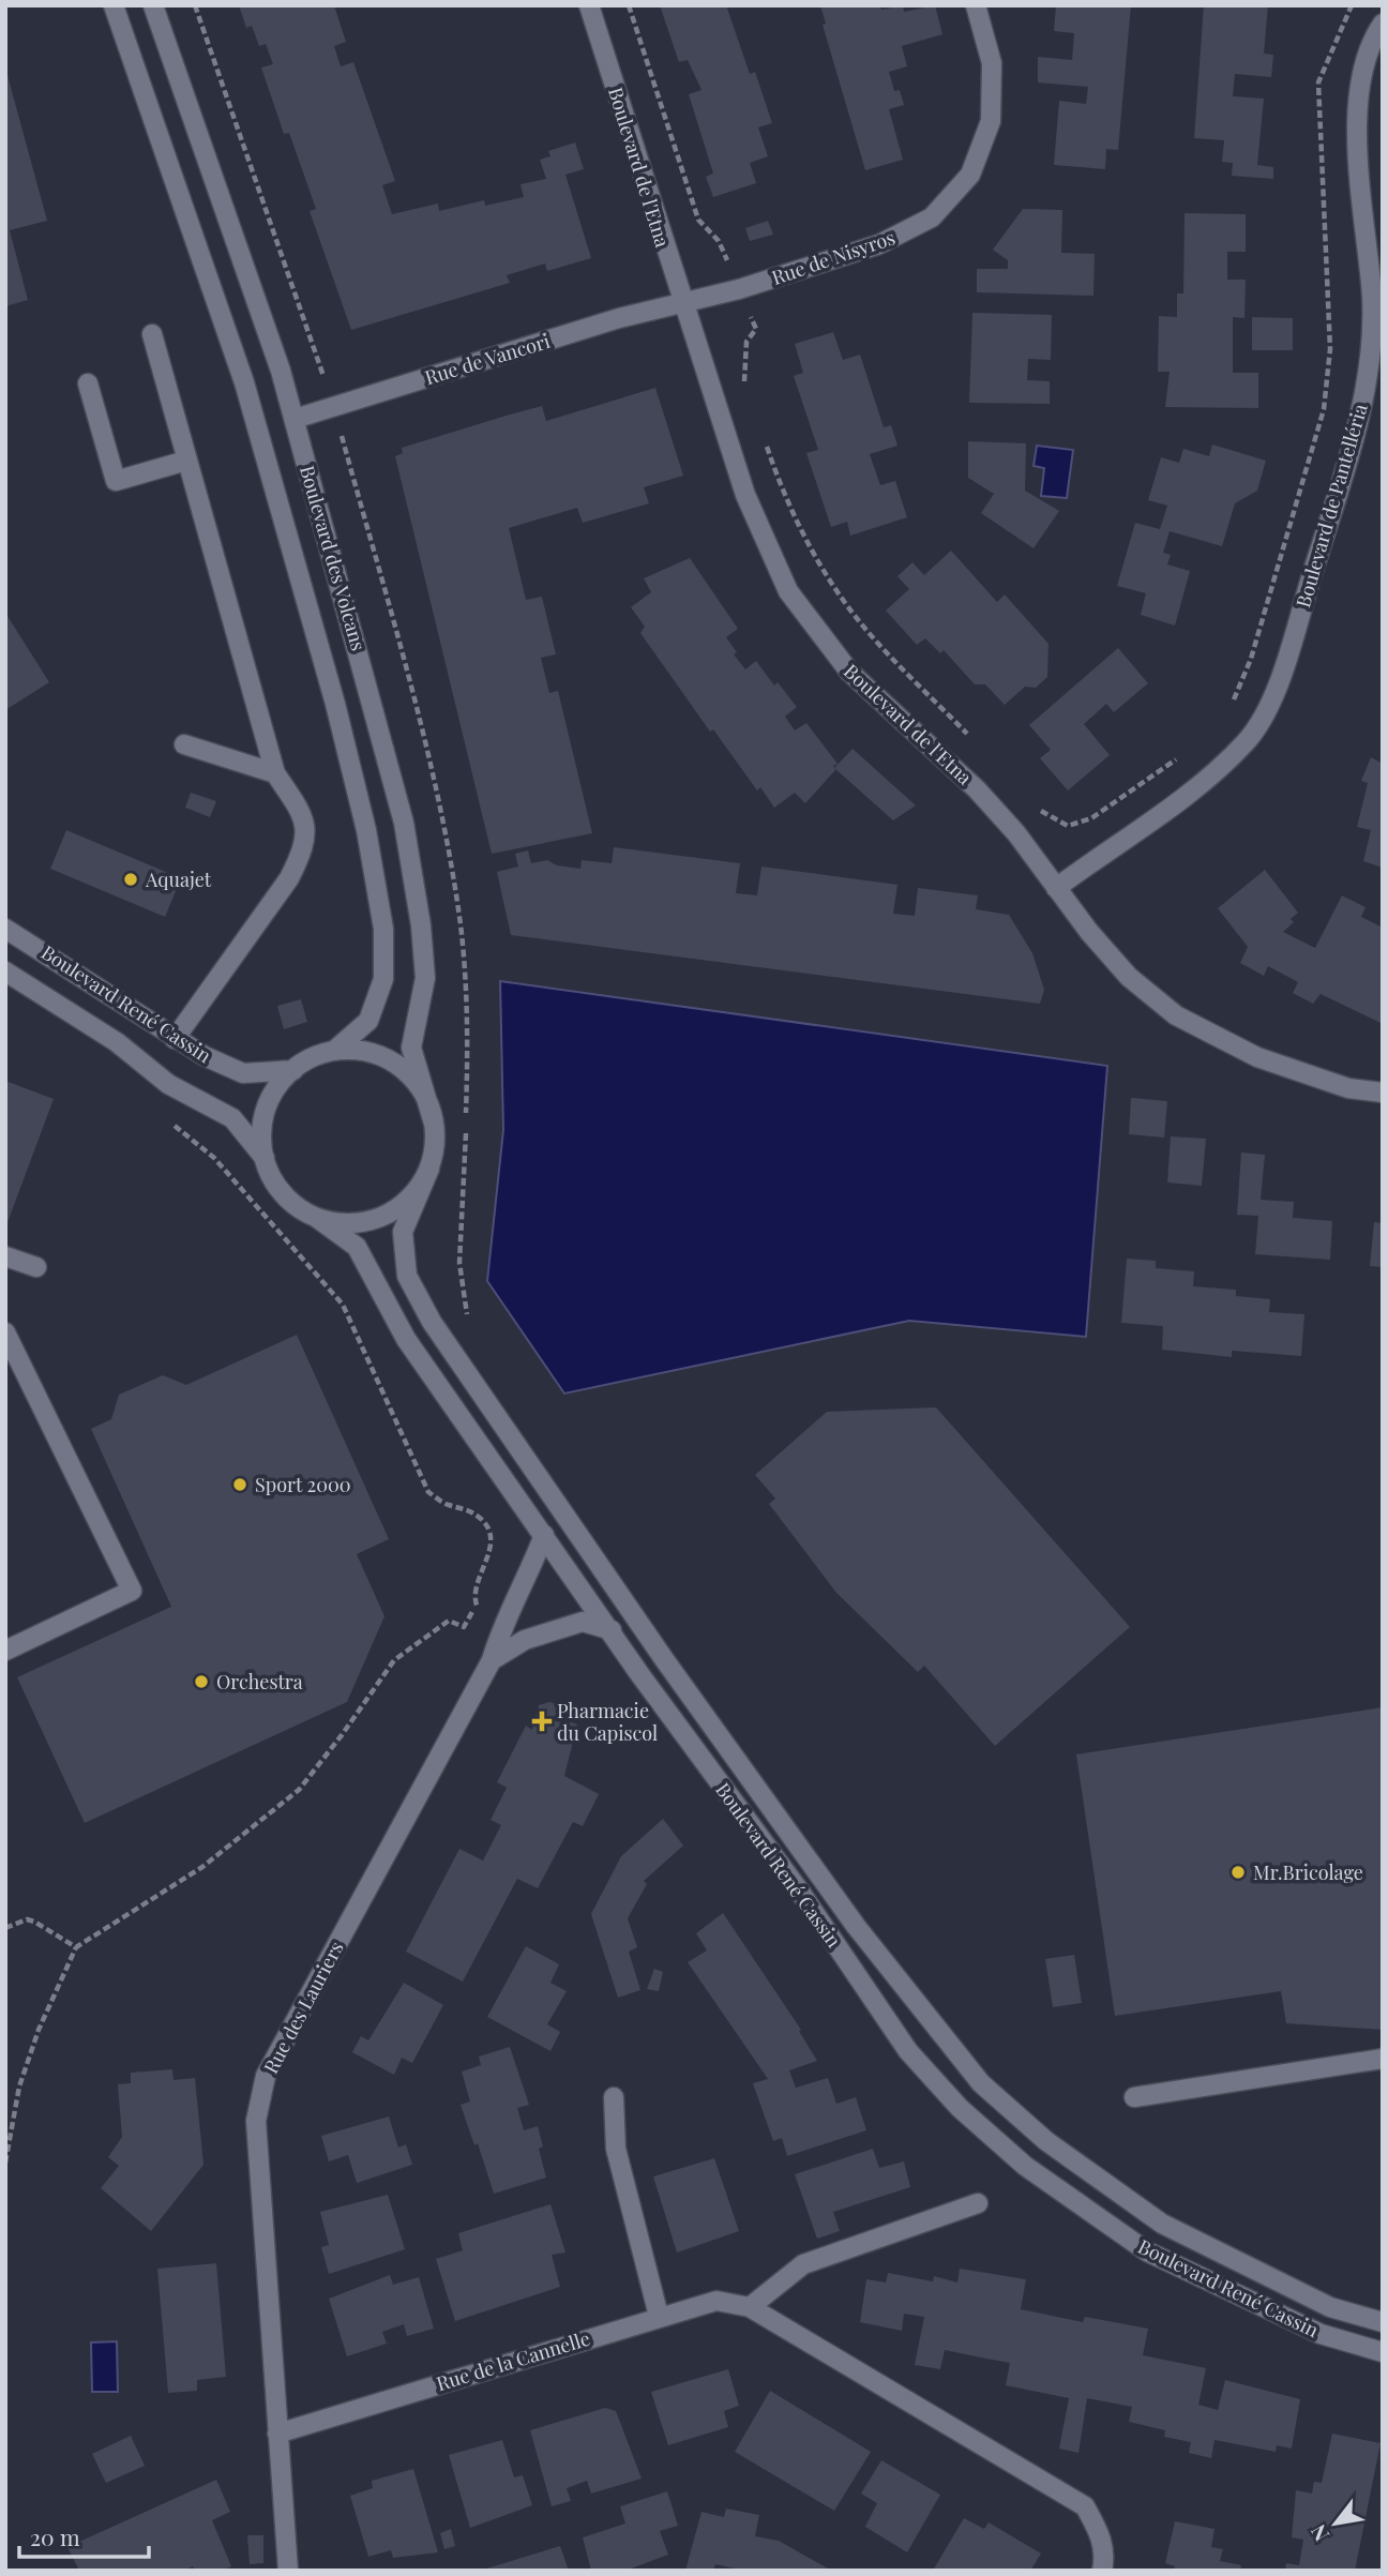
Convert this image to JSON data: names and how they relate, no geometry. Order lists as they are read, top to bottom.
{
  "streets": {
    "street": [
      "Boulevard de l'Etna",
      "Rue de Nisyros",
      "Rue de Vancori",
      "Boulevard de Pantelléria",
      "Boulevard des Volcans",
      "Boulevard René Cassin",
      "Rue des Lauriers",
      "Rue de la Cannelle"
    ]
  },
  "crossings": [
    ["Boulevard de l'Etna", "Rue de Nisyros"],
    ["Boulevard de l'Etna", "Rue de Vancori"],
    ["Boulevard de l'Etna", "Boulevard de Pantelléria"],
    ["Rue de Nisyros", "Rue de Vancori"],
    ["Rue de Vancori", "Boulevard des Volcans"],
    ["Boulevard des Volcans", "Boulevard René Cassin"],
    ["Boulevard René Cassin", "Rue des Lauriers"],
    ["Rue des Lauriers", "Rue de la Cannelle"]
  ],
  "places": {
    "other": [
      "Aquajet",
      "Sport 2000",
      "Orchestra",
      "Mr.Bricolage"
    ],
    "health": ["Pharmacie du Capiscol"]
  },
  "scale_bar": "20 m",
  "north": "bottom left"
}
